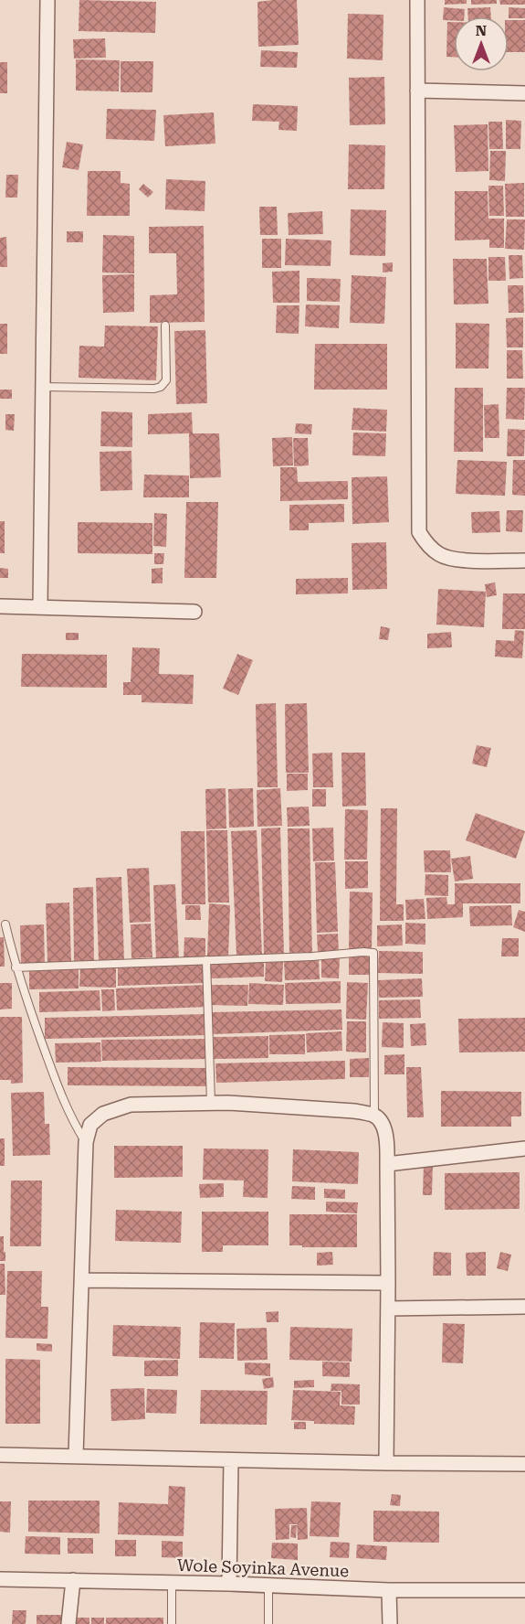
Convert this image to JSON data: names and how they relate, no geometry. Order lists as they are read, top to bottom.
{
  "streets": {
    "street": ["Wole Soyinka Avenue"]
  },
  "north": "top"
}
